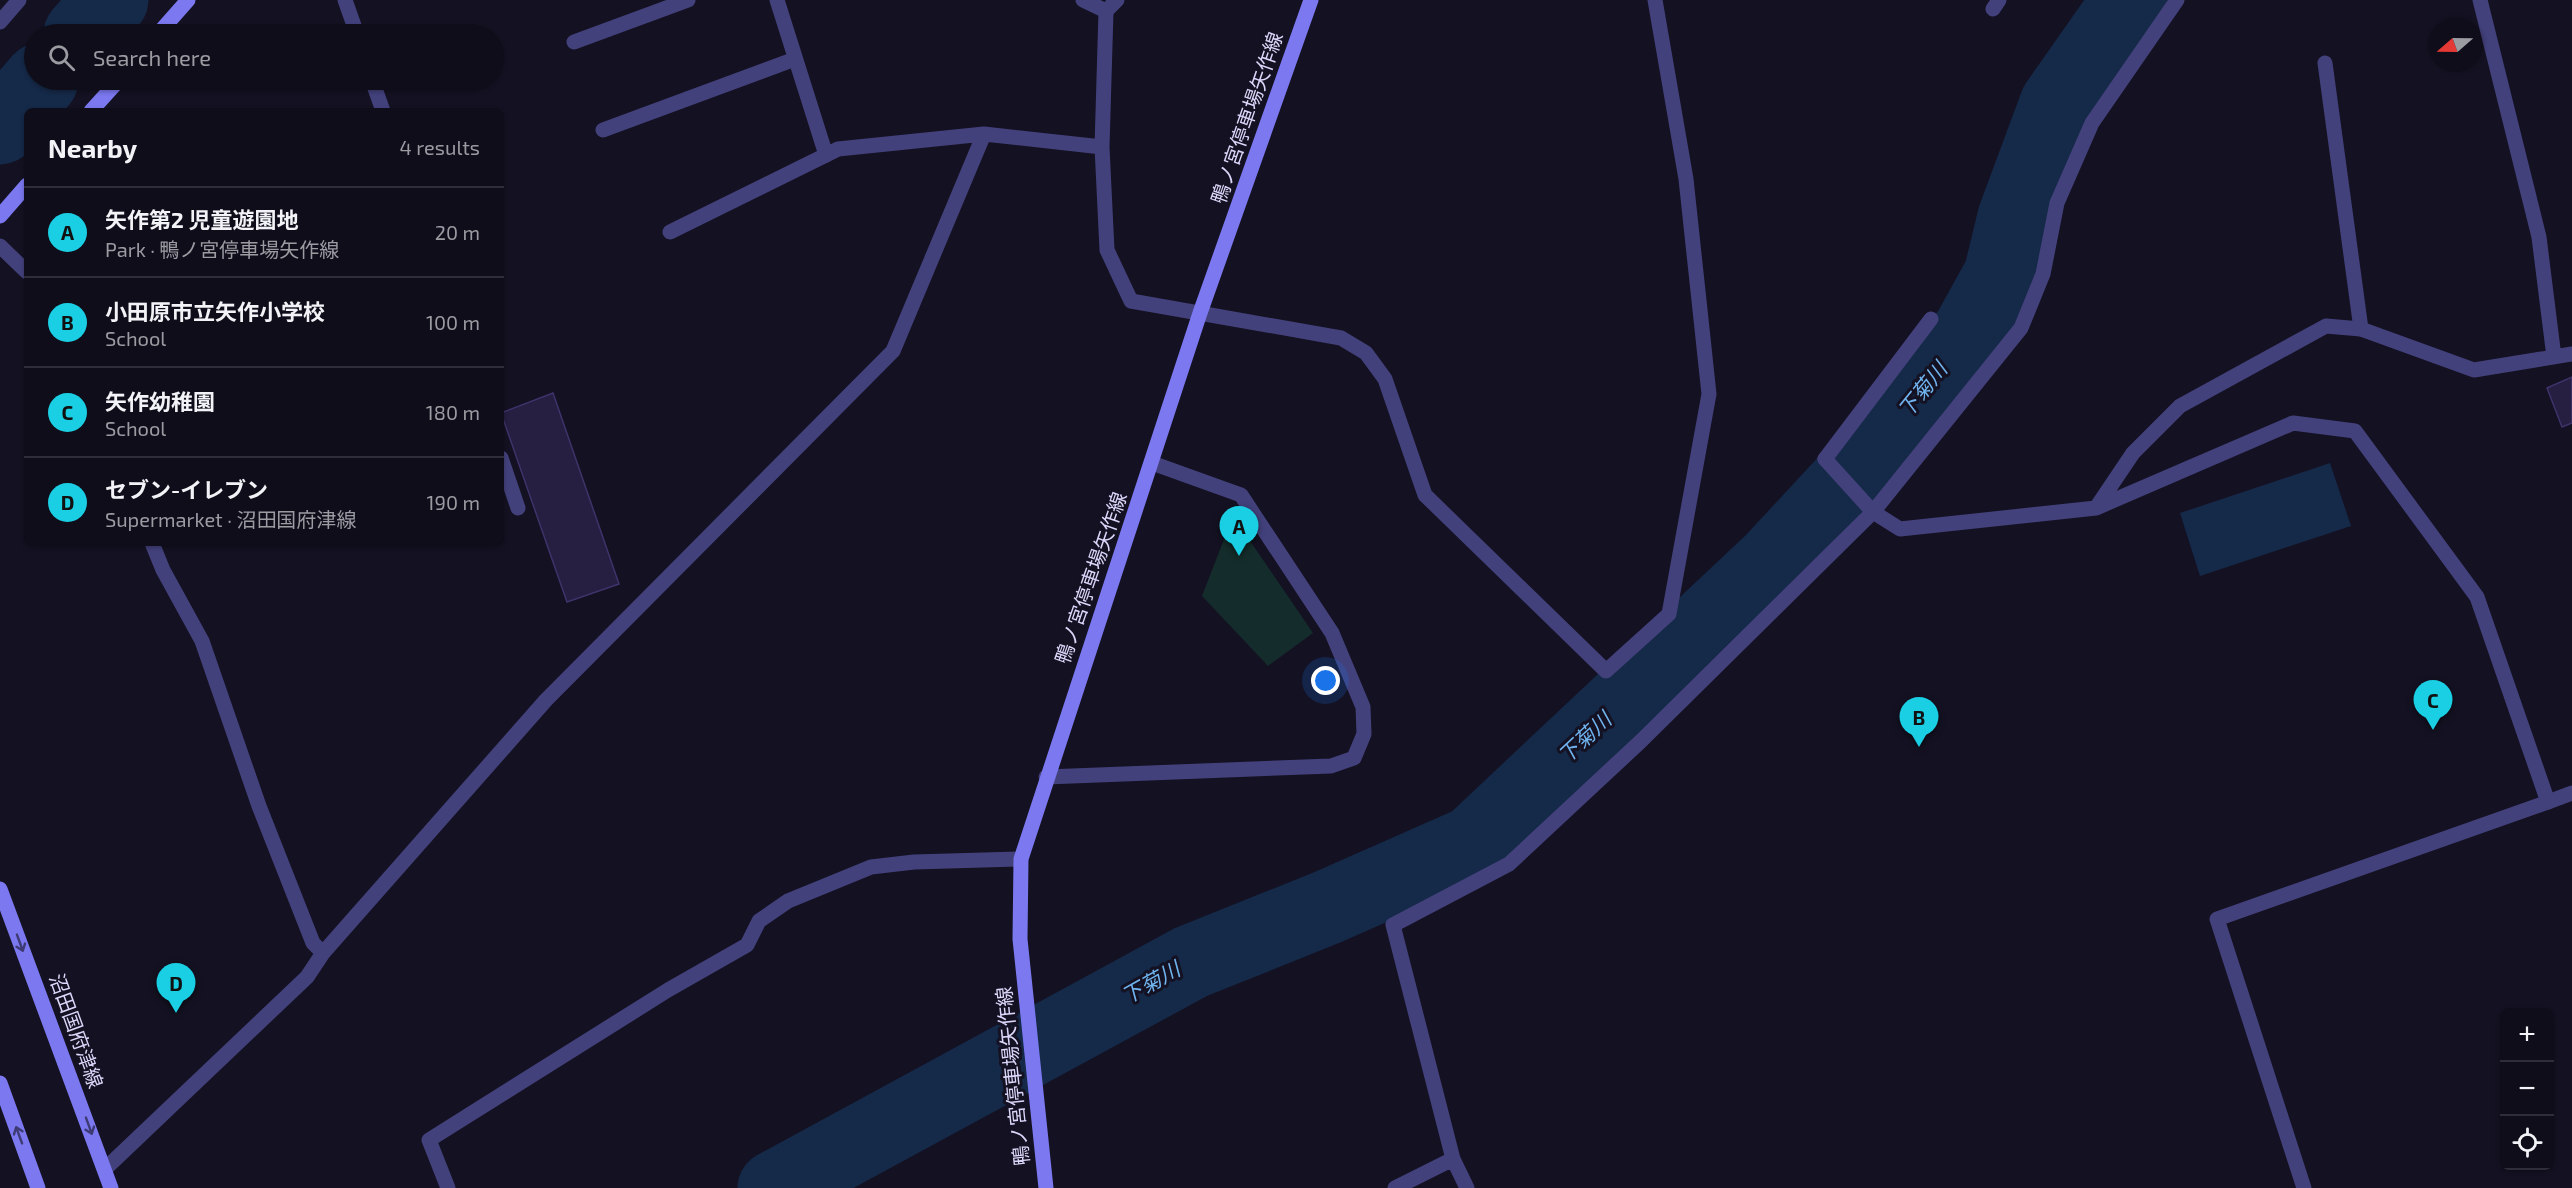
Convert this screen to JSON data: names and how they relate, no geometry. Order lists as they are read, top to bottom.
{
  "streets": {
    "main road": ["鴨ノ宮停車場矢作線", "沼田国府津線"]
  },
  "water": ["下菊川"],
  "north": "left",
  "page": {
    "search": "Search here",
    "heading": ["Nearby", "4 results"],
    "list": [
      {
        "mark": "A",
        "name": "矢作第2 児童遊園地",
        "note": "Park · 鴨ノ宮停車場矢作線",
        "value": "20 m"
      },
      {
        "mark": "B",
        "name": "小田原市立矢作小学校",
        "note": "School",
        "value": "100 m"
      },
      {
        "mark": "C",
        "name": "矢作幼稚園",
        "note": "School",
        "value": "180 m"
      },
      {
        "mark": "D",
        "name": "セブン-イレブン",
        "note": "Supermarket · 沼田国府津線",
        "value": "190 m"
      }
    ],
    "pins": [
      "A",
      "C",
      "B",
      "D"
    ],
    "map_buttons": ["+", "−"]
  }
}
